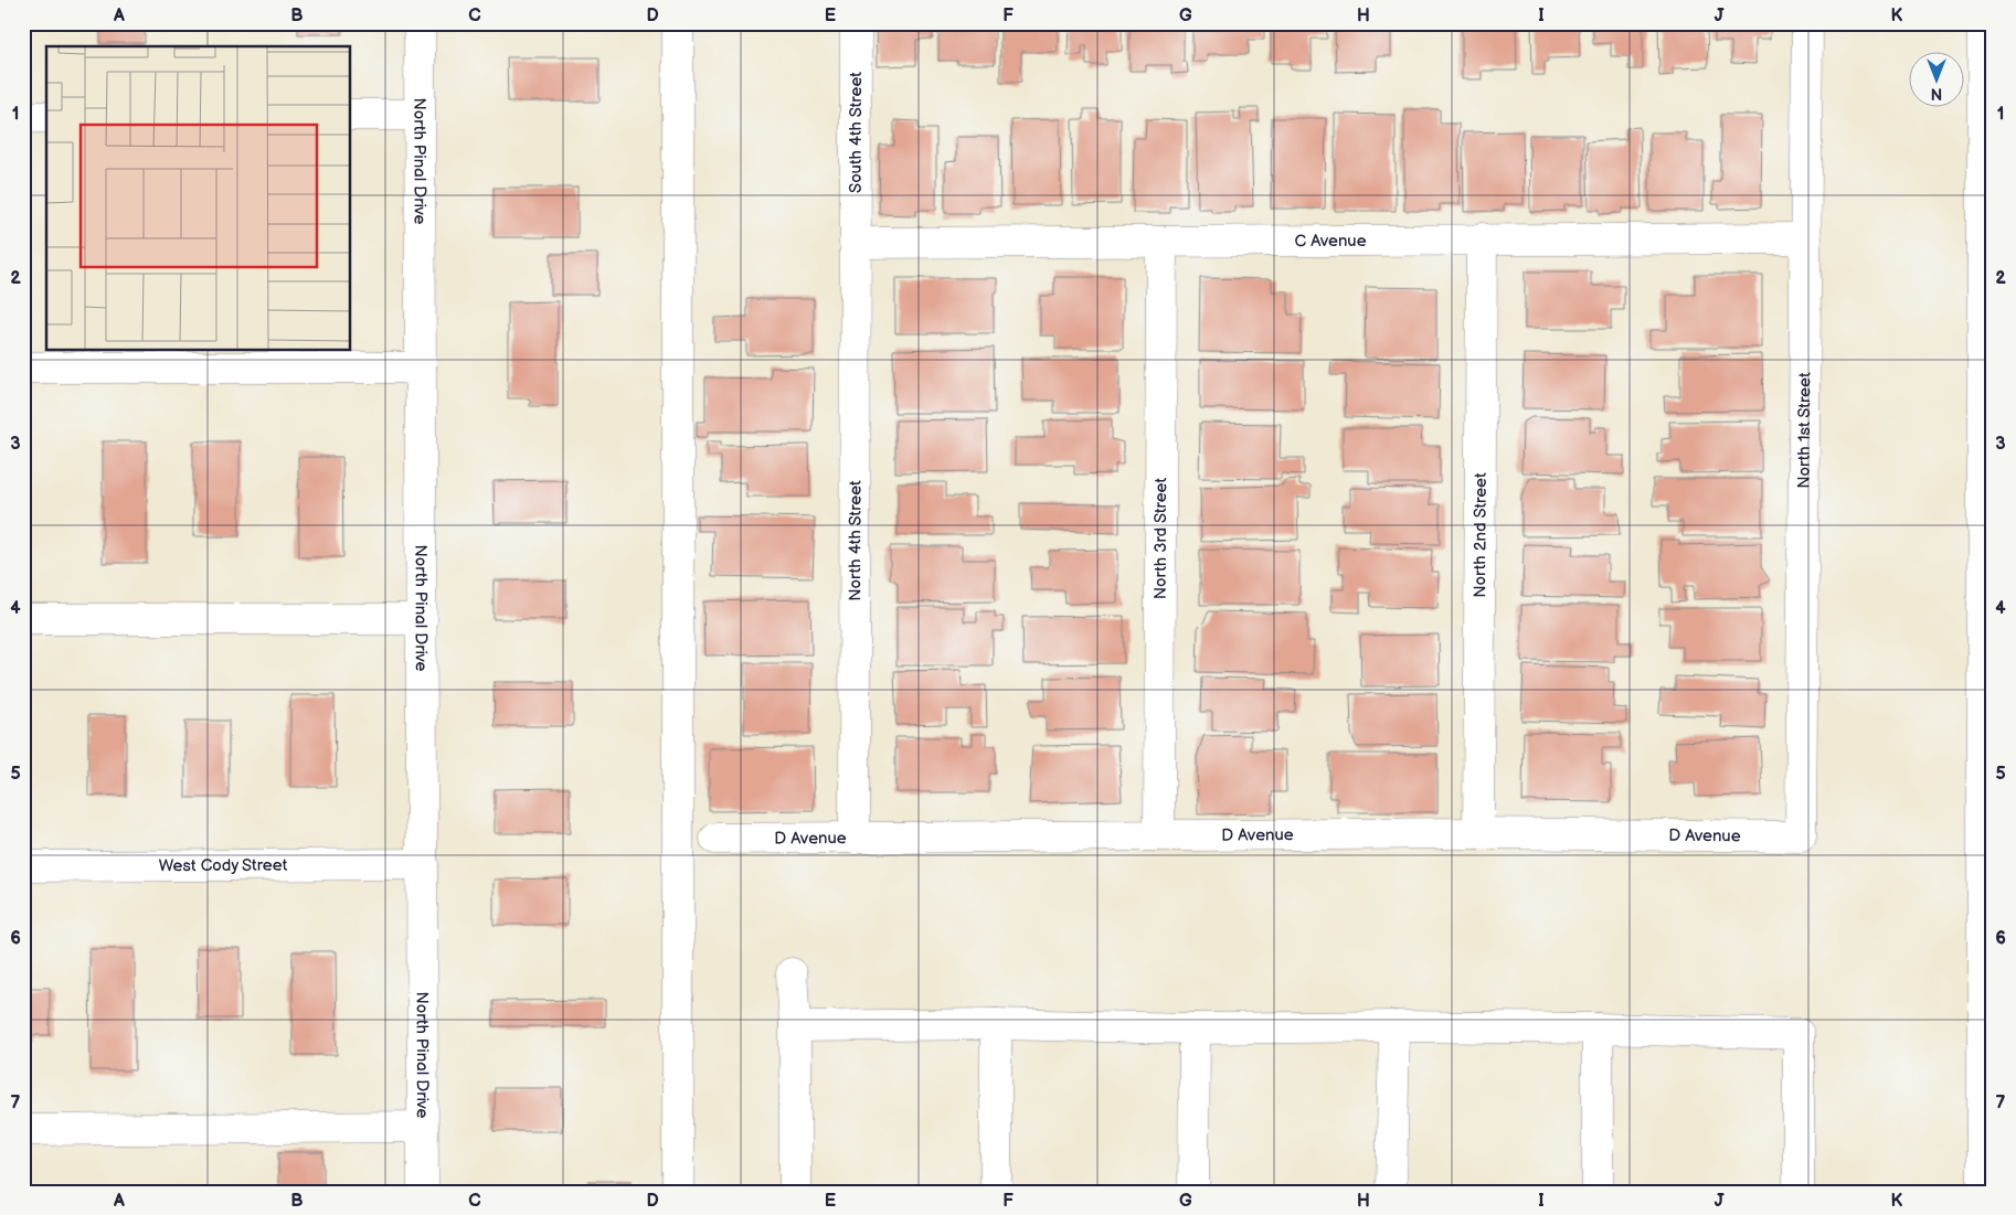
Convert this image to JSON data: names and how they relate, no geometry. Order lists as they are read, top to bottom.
{
  "streets": {
    "street": [
      "South 4th Street",
      "North Pinal Drive",
      "C Avenue",
      "North 1st Street",
      "North 2nd Street",
      "North 3rd Street",
      "North 4th Street",
      "D Avenue",
      "West Cody Street"
    ]
  },
  "crossings": [
    ["South 4th Street", "C Avenue"],
    ["South 4th Street", "North 4th Street"],
    ["North Pinal Drive", "West Cody Street"],
    ["C Avenue", "North 1st Street"],
    ["C Avenue", "North 2nd Street"],
    ["C Avenue", "North 3rd Street"],
    ["C Avenue", "North 4th Street"],
    ["North 1st Street", "D Avenue"],
    ["North 2nd Street", "D Avenue"],
    ["North 3rd Street", "D Avenue"],
    ["North 4th Street", "D Avenue"]
  ],
  "north": "bottom",
  "grid": {
    "columns": [
      "A",
      "B",
      "C",
      "D",
      "E",
      "F",
      "G",
      "H",
      "I",
      "J",
      "K"
    ],
    "rows": [
      "1",
      "2",
      "3",
      "4",
      "5",
      "6",
      "7"
    ]
  }
}
